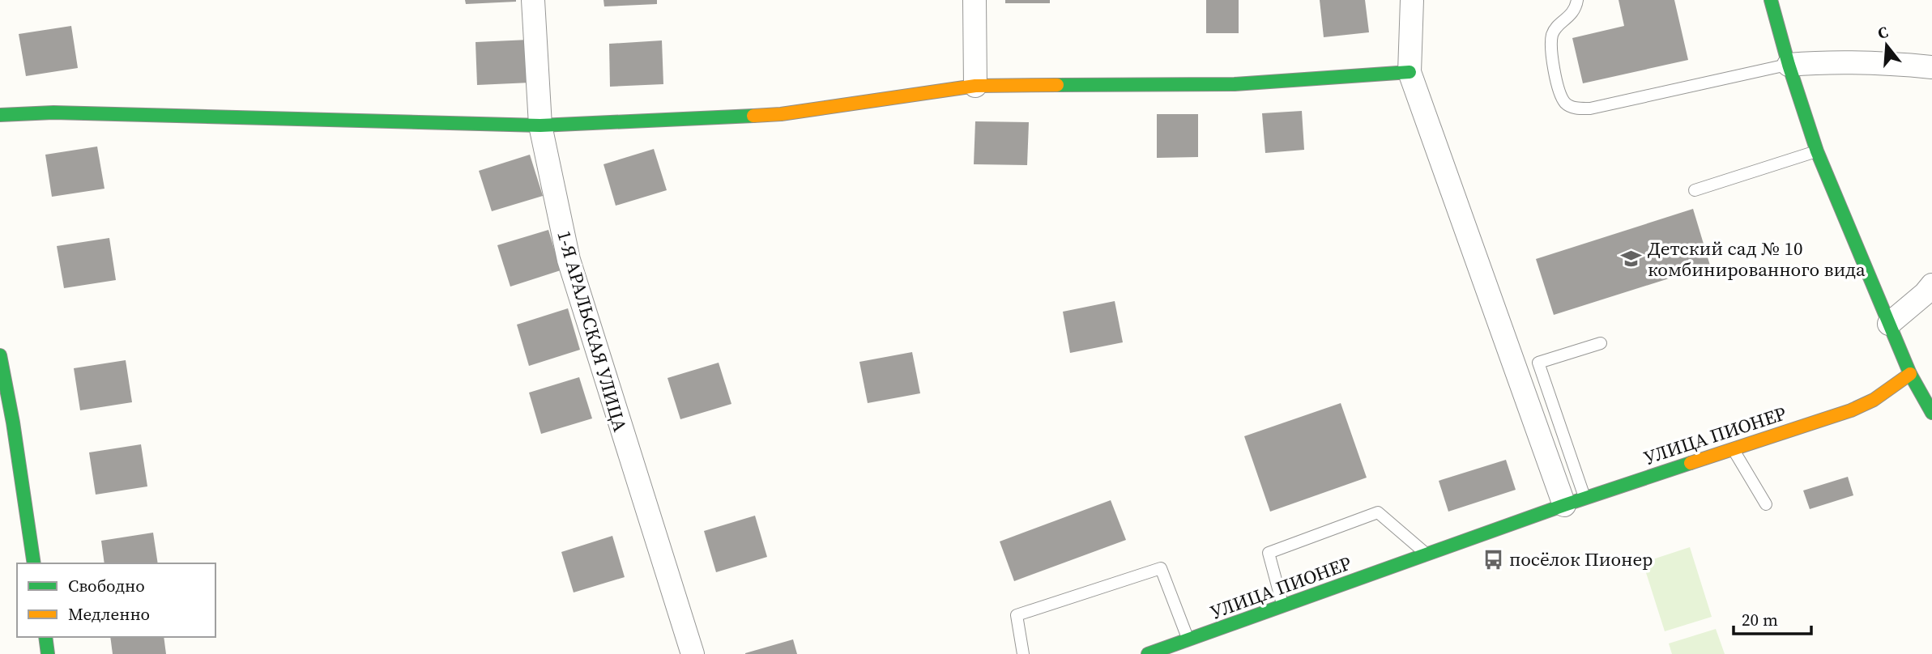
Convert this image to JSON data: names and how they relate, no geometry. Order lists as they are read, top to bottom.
{
  "streets": {
    "street": ["1-Я АРАЛЬСКАЯ УЛИЦА", "УЛИЦА ПИОНЕР"]
  },
  "places": {
    "school or university": ["Детский сад № 10 комбинированного вида"],
    "bus stop": ["посёлок Пионер"]
  },
  "legend": ["Свободно", "Медленно"],
  "scale_bar": "20 m",
  "north": "top"
}
